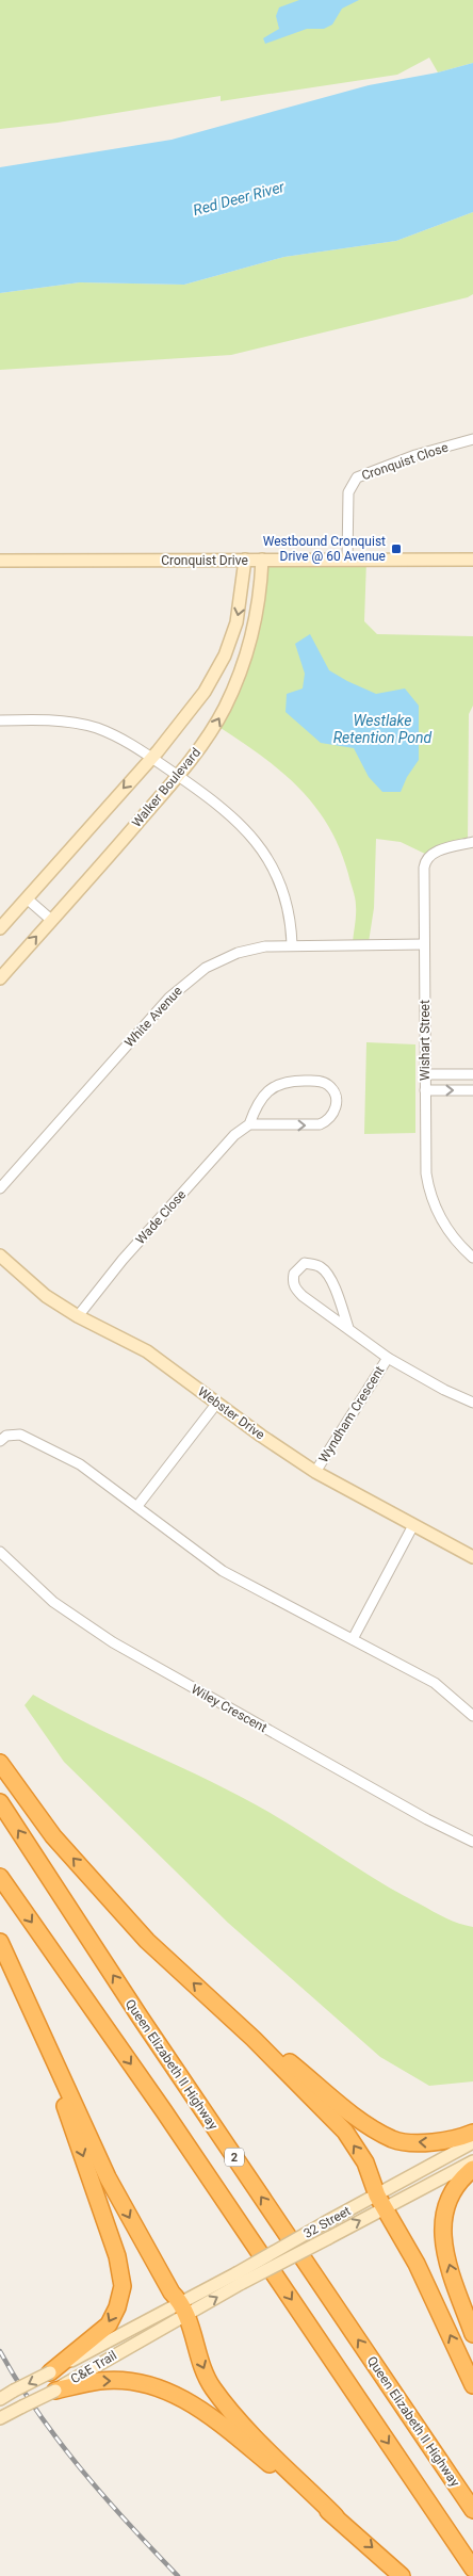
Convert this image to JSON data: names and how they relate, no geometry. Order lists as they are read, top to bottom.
{
  "streets": {
    "highway": ["Queen Elizabeth II Highway", "2"],
    "street": [
      "Cronquist Close",
      "Cronquist Drive",
      "Walker Boulevard",
      "White Avenue",
      "Wishart Street",
      "Wade Close",
      "Webster Drive",
      "Wyndham Crescent",
      "Wiley Crescent",
      "32 Street",
      "C&E Trail"
    ]
  },
  "crossings": [
    ["Cronquist Close", "Cronquist Drive"],
    ["Cronquist Drive", "Walker Boulevard"],
    ["White Avenue", "Wishart Street"],
    ["Wade Close", "Webster Drive"],
    ["Webster Drive", "Wyndham Crescent"],
    ["32 Street", "C&E Trail"]
  ],
  "water": ["Red Deer River", "Westlake Retention Pond"],
  "places": {
    "transit": ["Westbound Cronquist Drive @ 60 Avenue"]
  }
}
